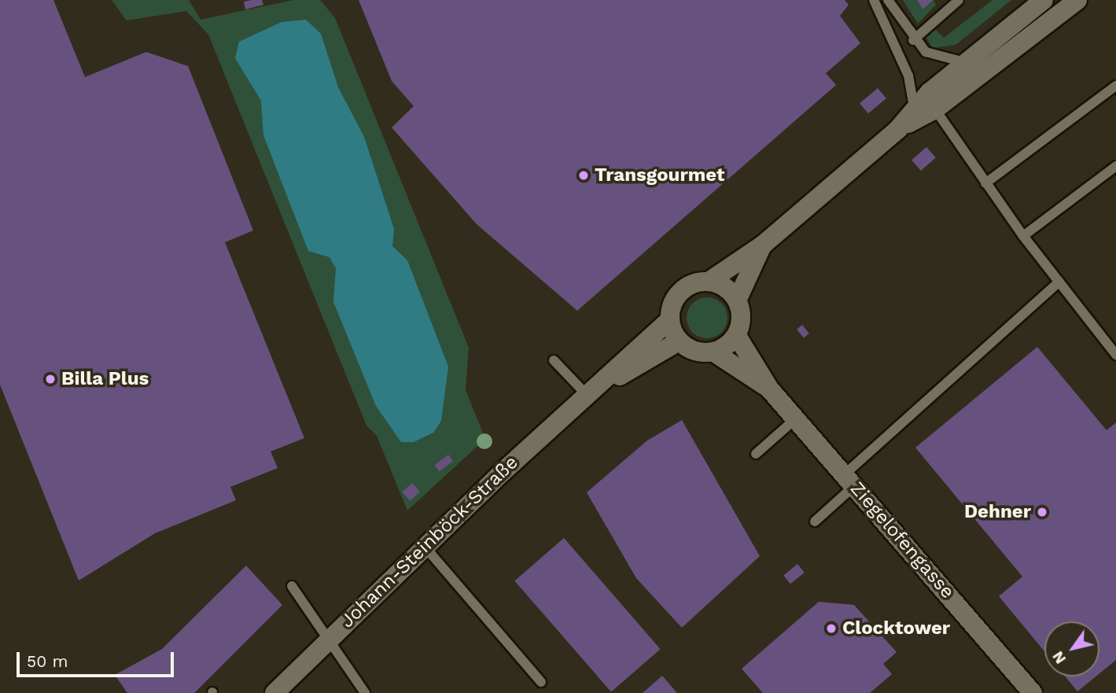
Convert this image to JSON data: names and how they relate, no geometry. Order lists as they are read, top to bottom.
{
  "streets": {
    "street": ["Ziegelofengasse", "Johann-Steinböck-Straße"]
  },
  "crossings": [
    ["Ziegelofengasse", "Johann-Steinböck-Straße"]
  ],
  "places": [
    "Transgourmet",
    "Billa Plus",
    "Dehner",
    "Clocktower"
  ],
  "scale_bar": "50 m",
  "north": "bottom left"
}
